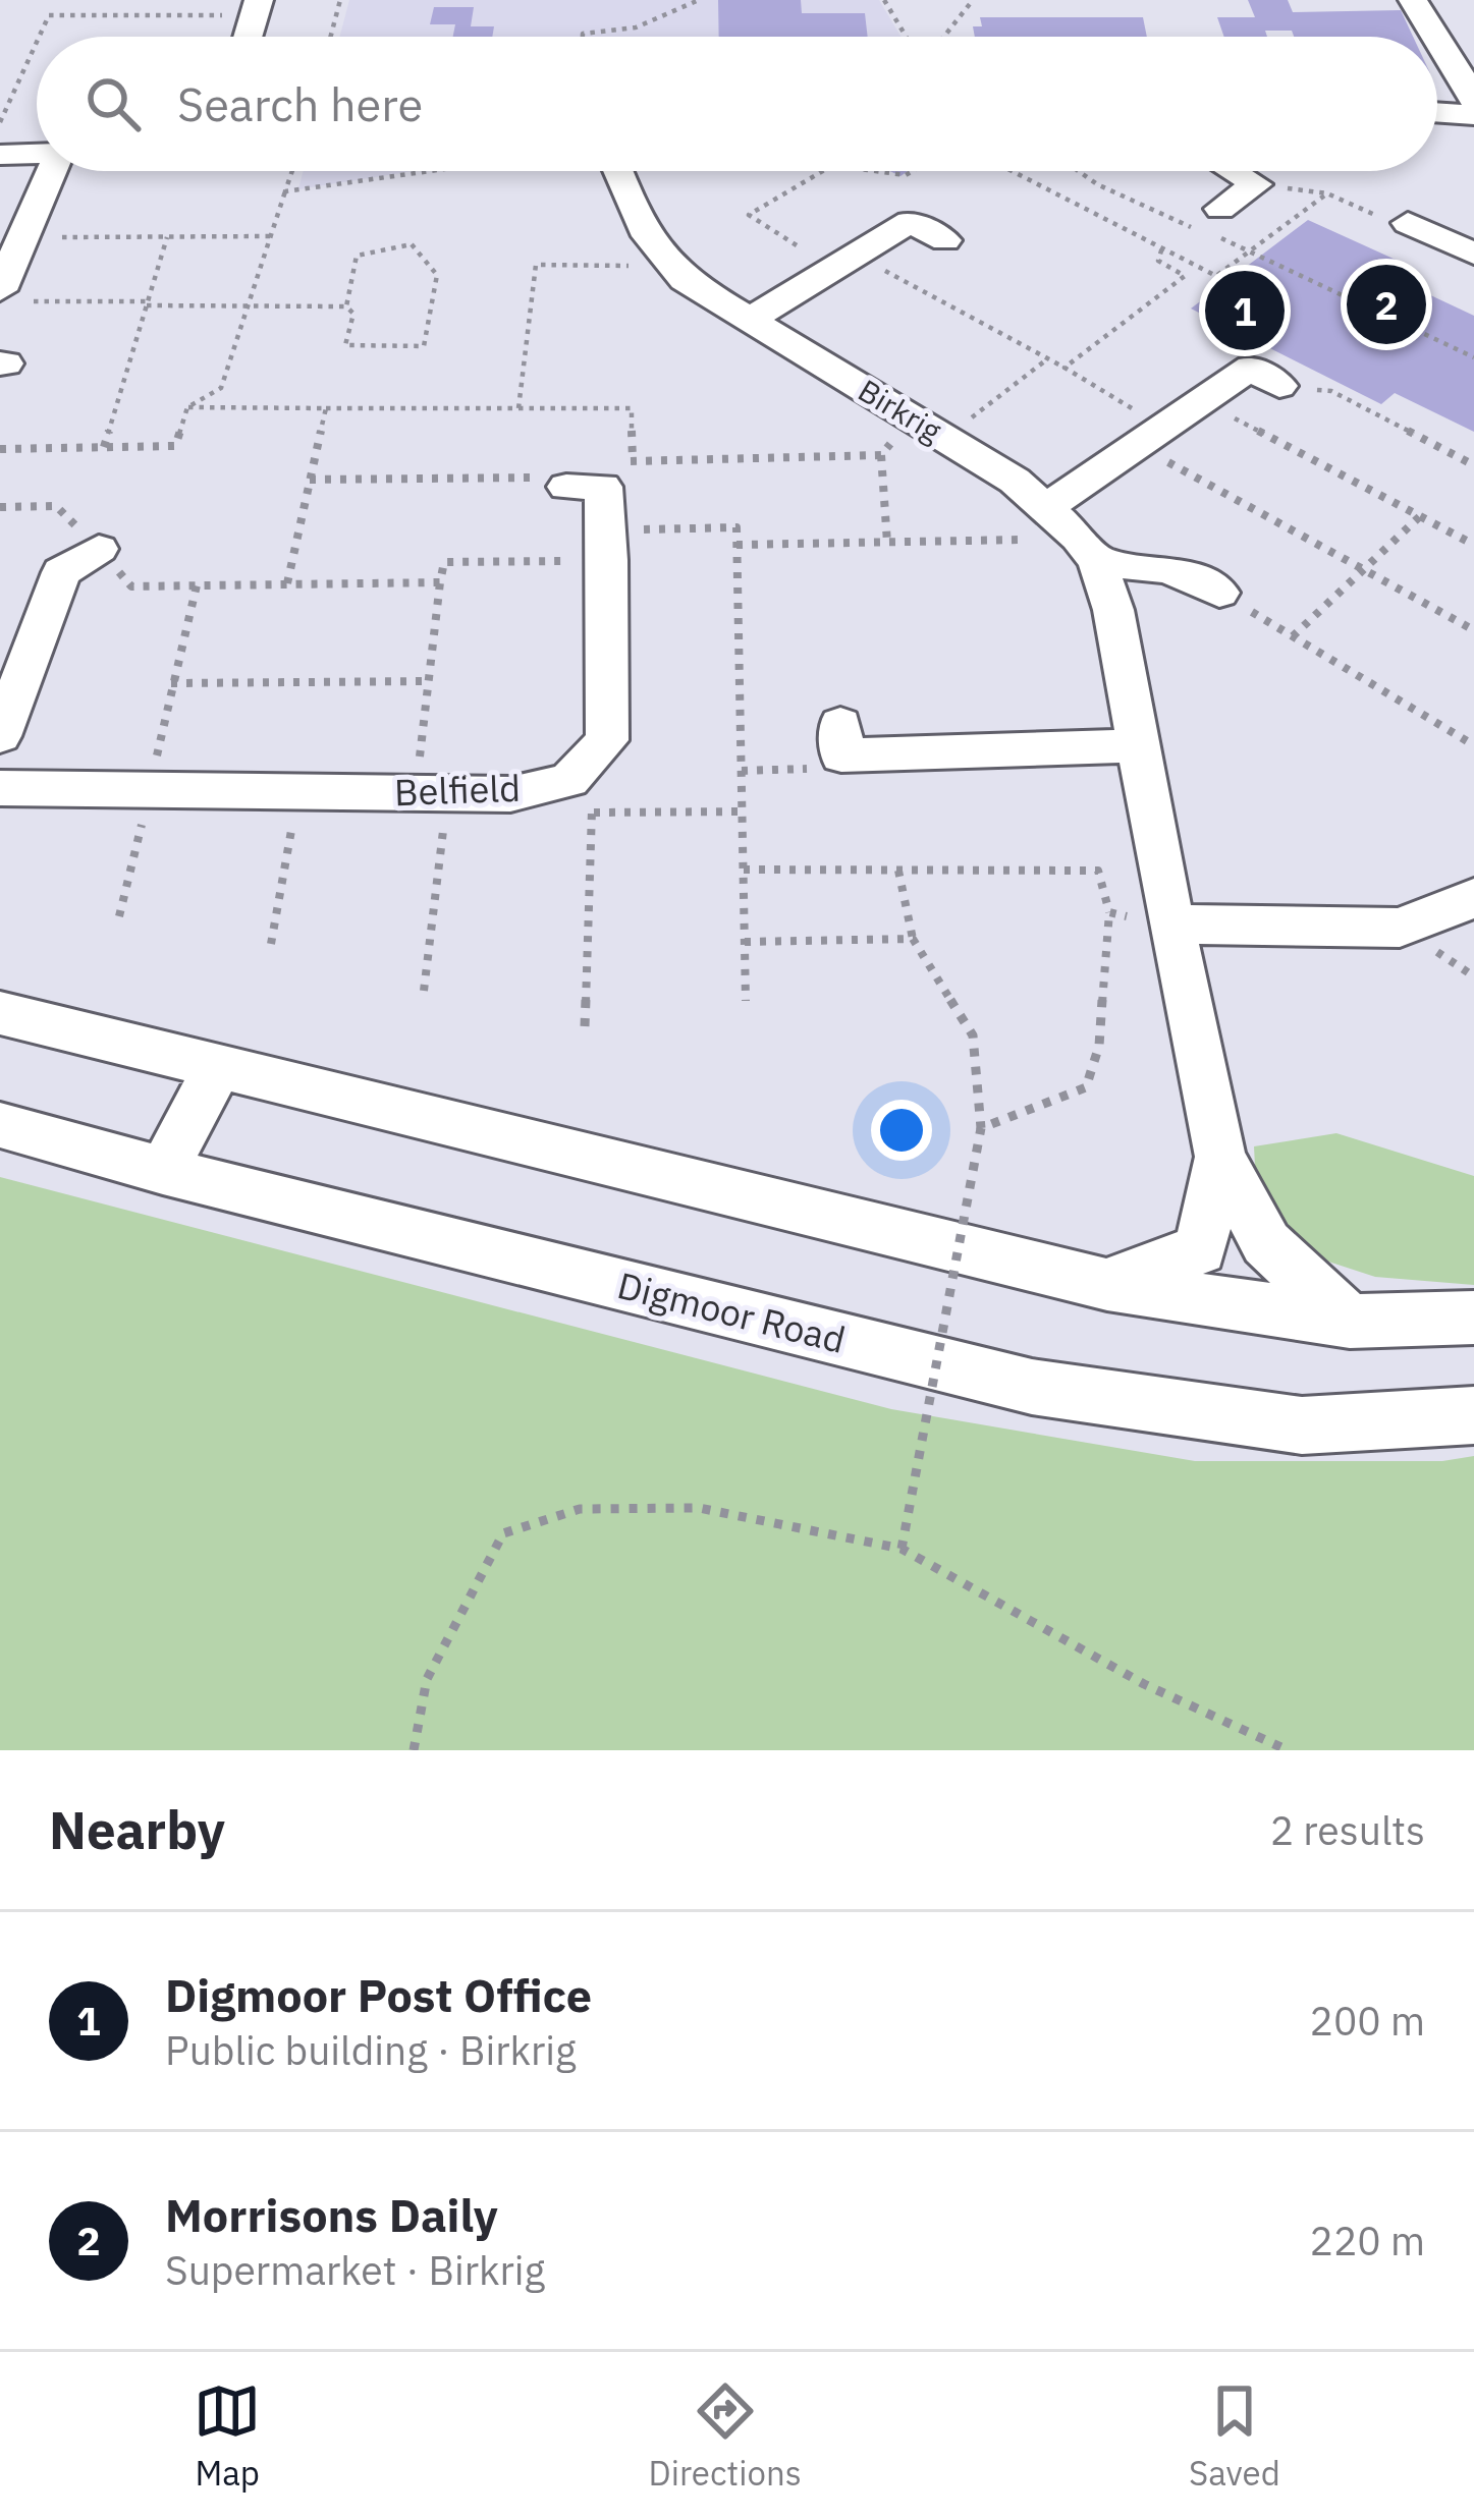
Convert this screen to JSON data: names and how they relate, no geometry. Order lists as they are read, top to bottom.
{
  "streets": {
    "street": ["Birkrig", "Belfield", "Digmoor Road"]
  },
  "page": {
    "search": "Search here",
    "pins": ["2", "1"],
    "heading": ["Nearby", "2 results"],
    "list": [
      {
        "mark": "1",
        "name": "Digmoor Post Office",
        "note": "Public building · Birkrig",
        "value": "200 m"
      },
      {
        "mark": "2",
        "name": "Morrisons Daily",
        "note": "Supermarket · Birkrig",
        "value": "220 m"
      }
    ],
    "nav": ["Map", "Directions", "Saved"]
  }
}
